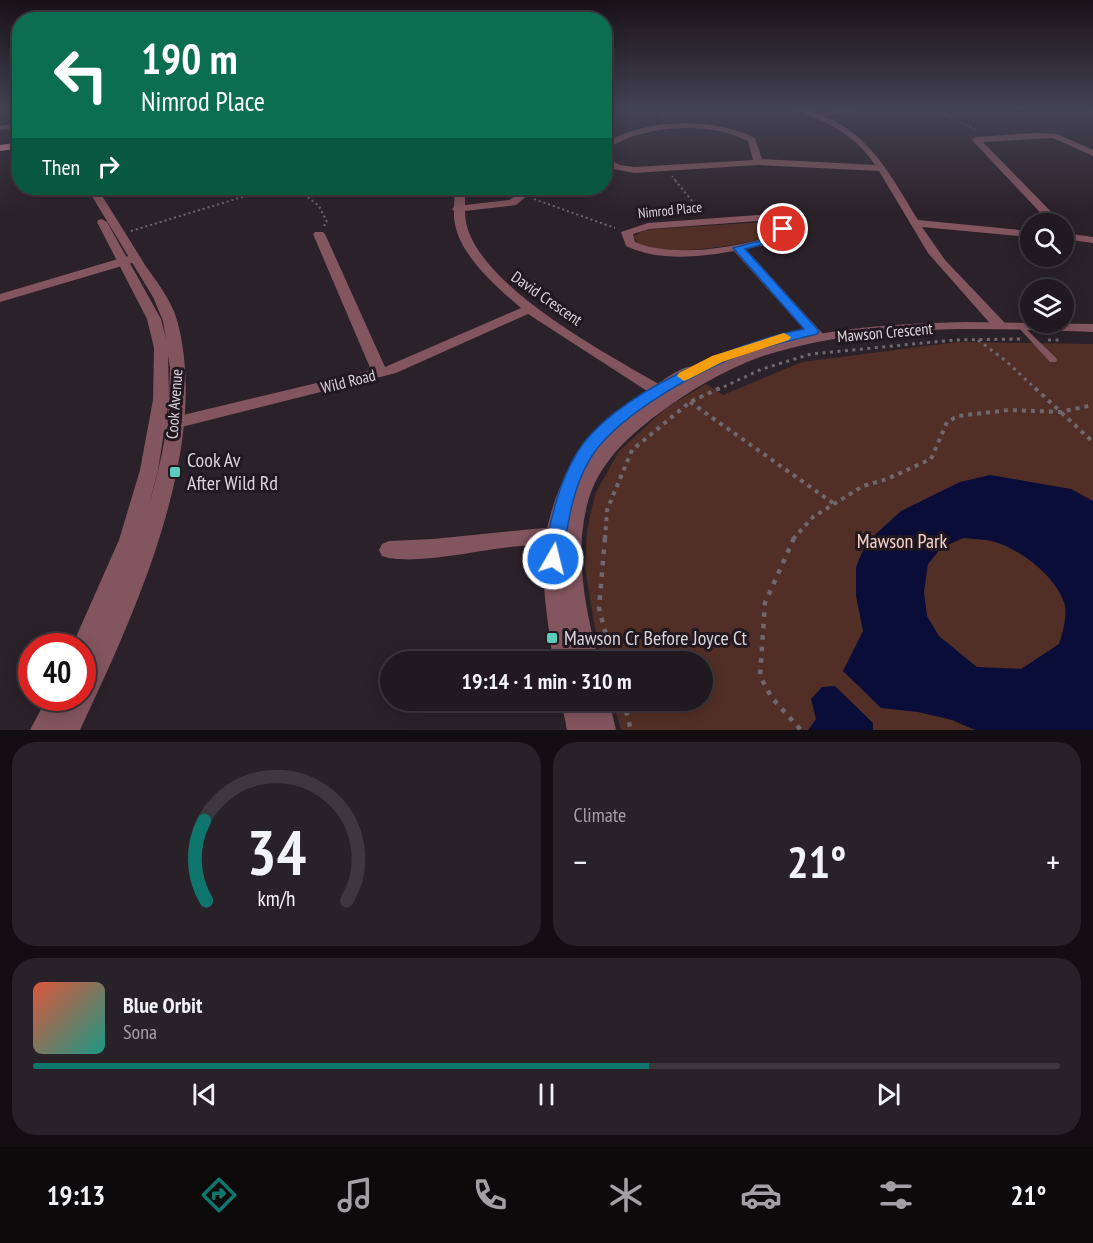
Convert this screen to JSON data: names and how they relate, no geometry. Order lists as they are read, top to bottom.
{
  "streets": {
    "street": [
      "Nimrod Place",
      "David Crescent",
      "Mawson Crescent",
      "Wild Road",
      "Cook Avenue"
    ]
  },
  "crossings": [
    ["David Crescent", "Mawson Crescent"],
    ["David Crescent", "Wild Road"],
    ["Wild Road", "Cook Avenue"]
  ],
  "parks": ["Mawson Park"],
  "places": {
    "transit": ["Cook Av After Wild Rd", "Mawson Cr Before Joyce Ct"]
  },
  "page": {
    "turn": ["190 m", "Nimrod Place"],
    "then": "Then",
    "limit": "40",
    "trip": "19:14 · 1 min · 310 m",
    "tile": "Climate",
    "heat": ["−", "21°", "+"],
    "song": ["Blue Orbit", "Sona"],
    "tabs": ["19:13", "21°"],
    "gauge": ["34", "km/h"]
  }
}
